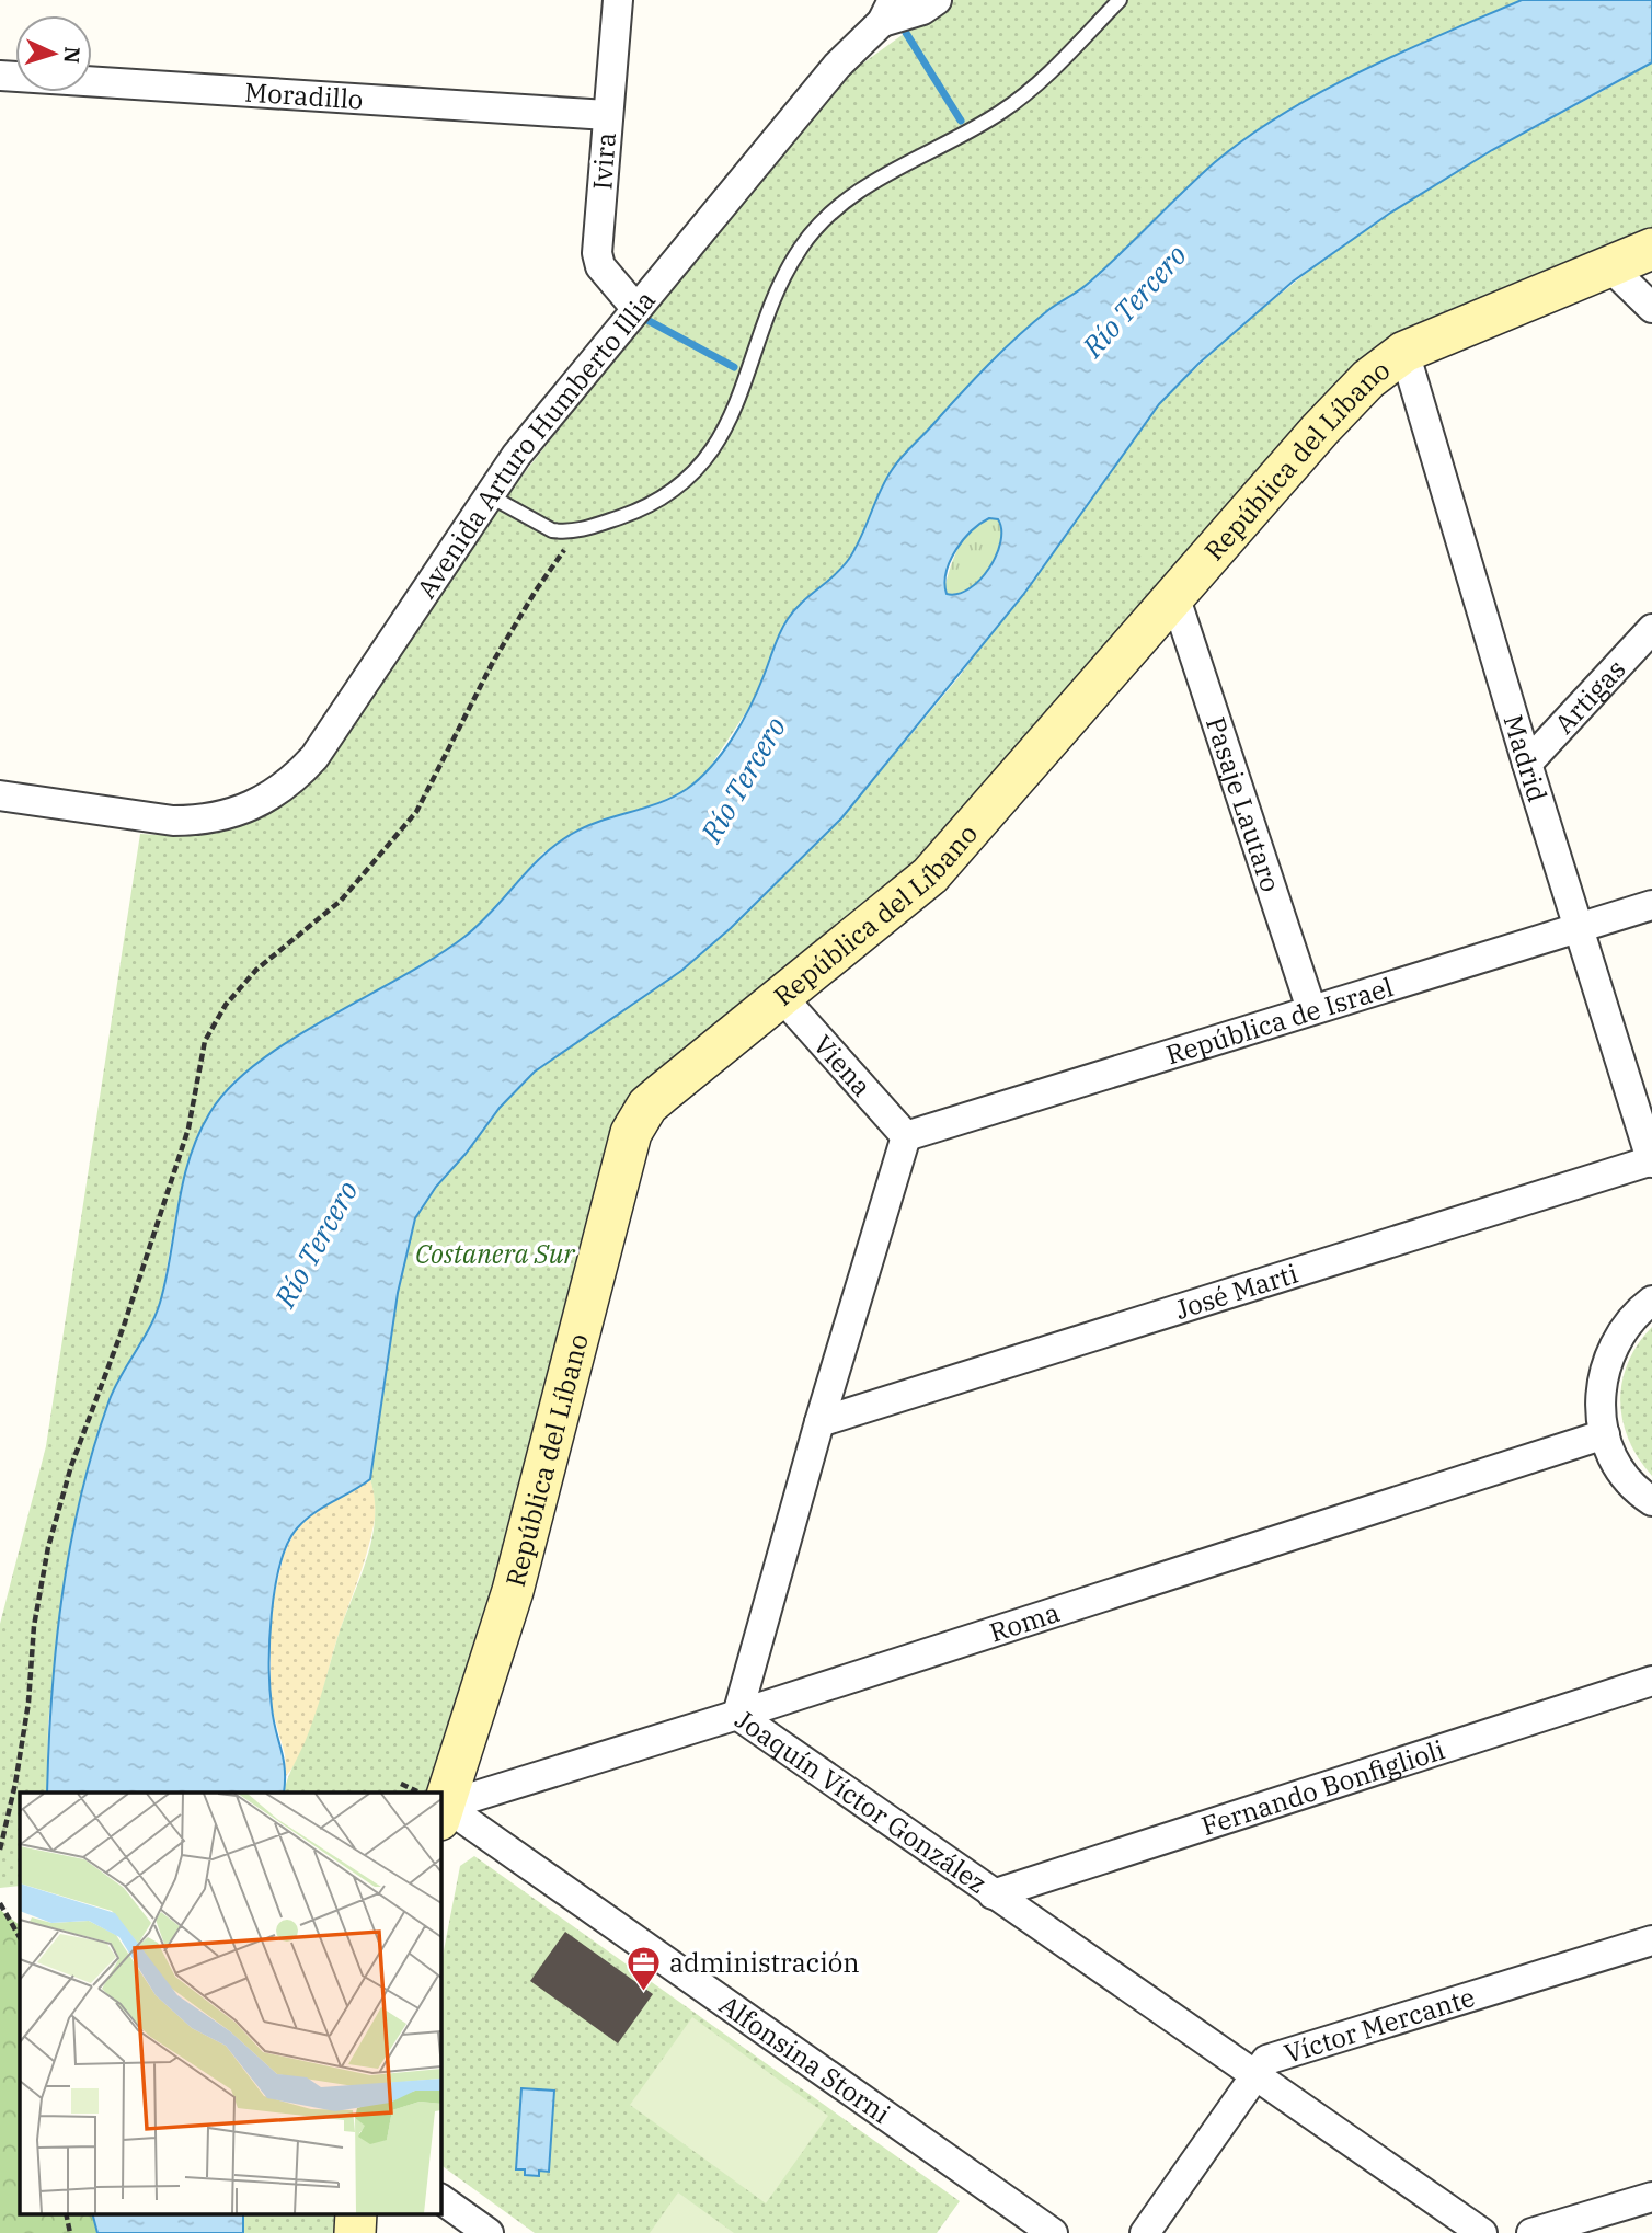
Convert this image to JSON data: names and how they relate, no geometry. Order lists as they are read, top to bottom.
{
  "streets": {
    "street": [
      "Moradillo",
      "Ivira",
      "Avenida Arturo Humberto Illia",
      "República del Líbano",
      "Artigas",
      "Madrid",
      "Pasaje Lautaro",
      "República de Israel",
      "Viena",
      "José Marti",
      "Roma",
      "Fernando Bonfiglioli",
      "Joaquín Víctor González",
      "Víctor Mercante",
      "Alfonsina Storni"
    ]
  },
  "crossings": [
    ["Moradillo", "Ivira"],
    ["Ivira", "Avenida Arturo Humberto Illia"],
    ["República del Líbano", "Madrid"],
    ["República del Líbano", "Pasaje Lautaro"],
    ["República del Líbano", "Viena"],
    ["Artigas", "Madrid"],
    ["Madrid", "República de Israel"],
    ["Madrid", "José Marti"],
    ["Pasaje Lautaro", "República de Israel"],
    ["República de Israel", "Viena"],
    ["República de Israel", "Joaquín Víctor González"],
    ["Viena", "Joaquín Víctor González"],
    ["José Marti", "Joaquín Víctor González"],
    ["Roma", "Joaquín Víctor González"],
    ["Fernando Bonfiglioli", "Joaquín Víctor González"],
    ["Joaquín Víctor González", "Víctor Mercante"]
  ],
  "water": ["Río Tercero"],
  "parks": ["Costanera Sur"],
  "places": {
    "office": ["administración"]
  },
  "north": "right"
}
